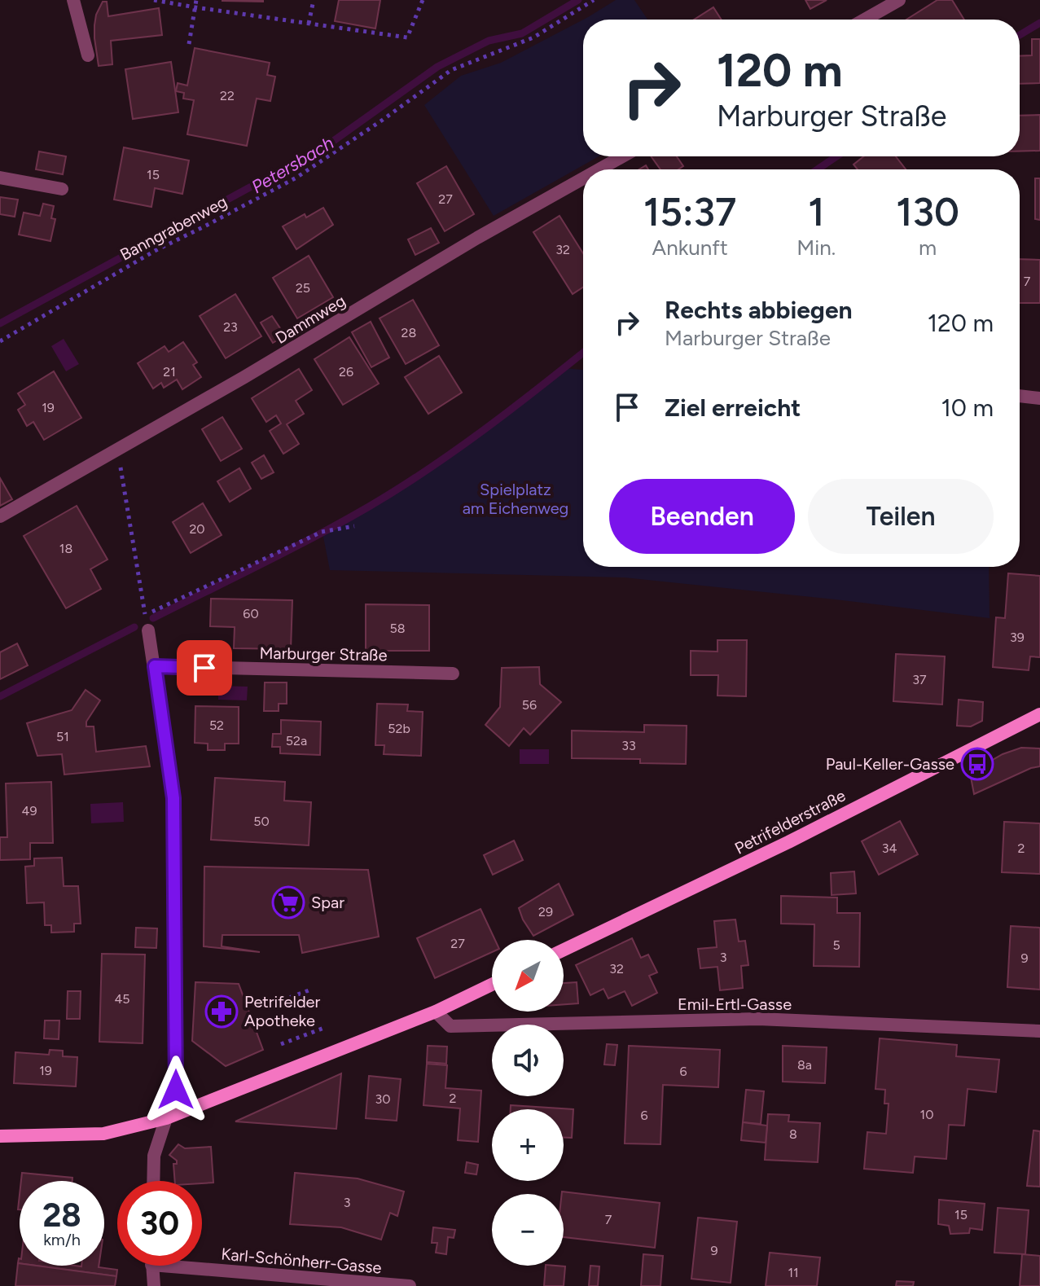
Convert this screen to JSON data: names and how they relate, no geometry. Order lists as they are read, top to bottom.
{
  "streets": {
    "main road": ["Petrifelderstraße"],
    "street": [
      "Dammweg",
      "Marburger Straße",
      "Emil-Ertl-Gasse",
      "Karl-Schönherr-Gasse"
    ],
    "path": ["Banngrabenweg"]
  },
  "water": ["Petersbach"],
  "parks": ["Spielplatz am Eichenweg"],
  "places": {
    "bus stop": ["Paul-Keller-Gasse"],
    "supermarket": ["Spar"],
    "pharmacy": ["Petrifelder Apotheke"]
  },
  "house_numbers": [
    "22",
    "15",
    "27",
    "32",
    "7",
    "25",
    "23",
    "28",
    "21",
    "26",
    "19",
    "20",
    "18",
    "60",
    "58",
    "39",
    "37",
    "56",
    "52",
    "52b",
    "51",
    "52a",
    "33",
    "49",
    "50",
    "34",
    "2",
    "29",
    "27",
    "5",
    "3",
    "9",
    "32",
    "45",
    "8a",
    "19",
    "6",
    "2",
    "30",
    "10",
    "6",
    "8",
    "3",
    "15",
    "7",
    "9",
    "11"
  ],
  "north": "bottom left",
  "page": {
    "turn": ["120 m", "Marburger Straße"],
    "eta": [
      "15:37",
      "Ankunft",
      "1",
      "Min.",
      "130",
      "m"
    ],
    "list": [
      {
        "name": "Rechts abbiegen",
        "note": "Marburger Straße",
        "value": "120 m"
      },
      {
        "name": "Ziel erreicht",
        "value": "10 m"
      }
    ],
    "buttons": ["Beenden", "Teilen"],
    "map_buttons": ["+", "−"],
    "speed": "28 km/h",
    "limit": "30"
  }
}
